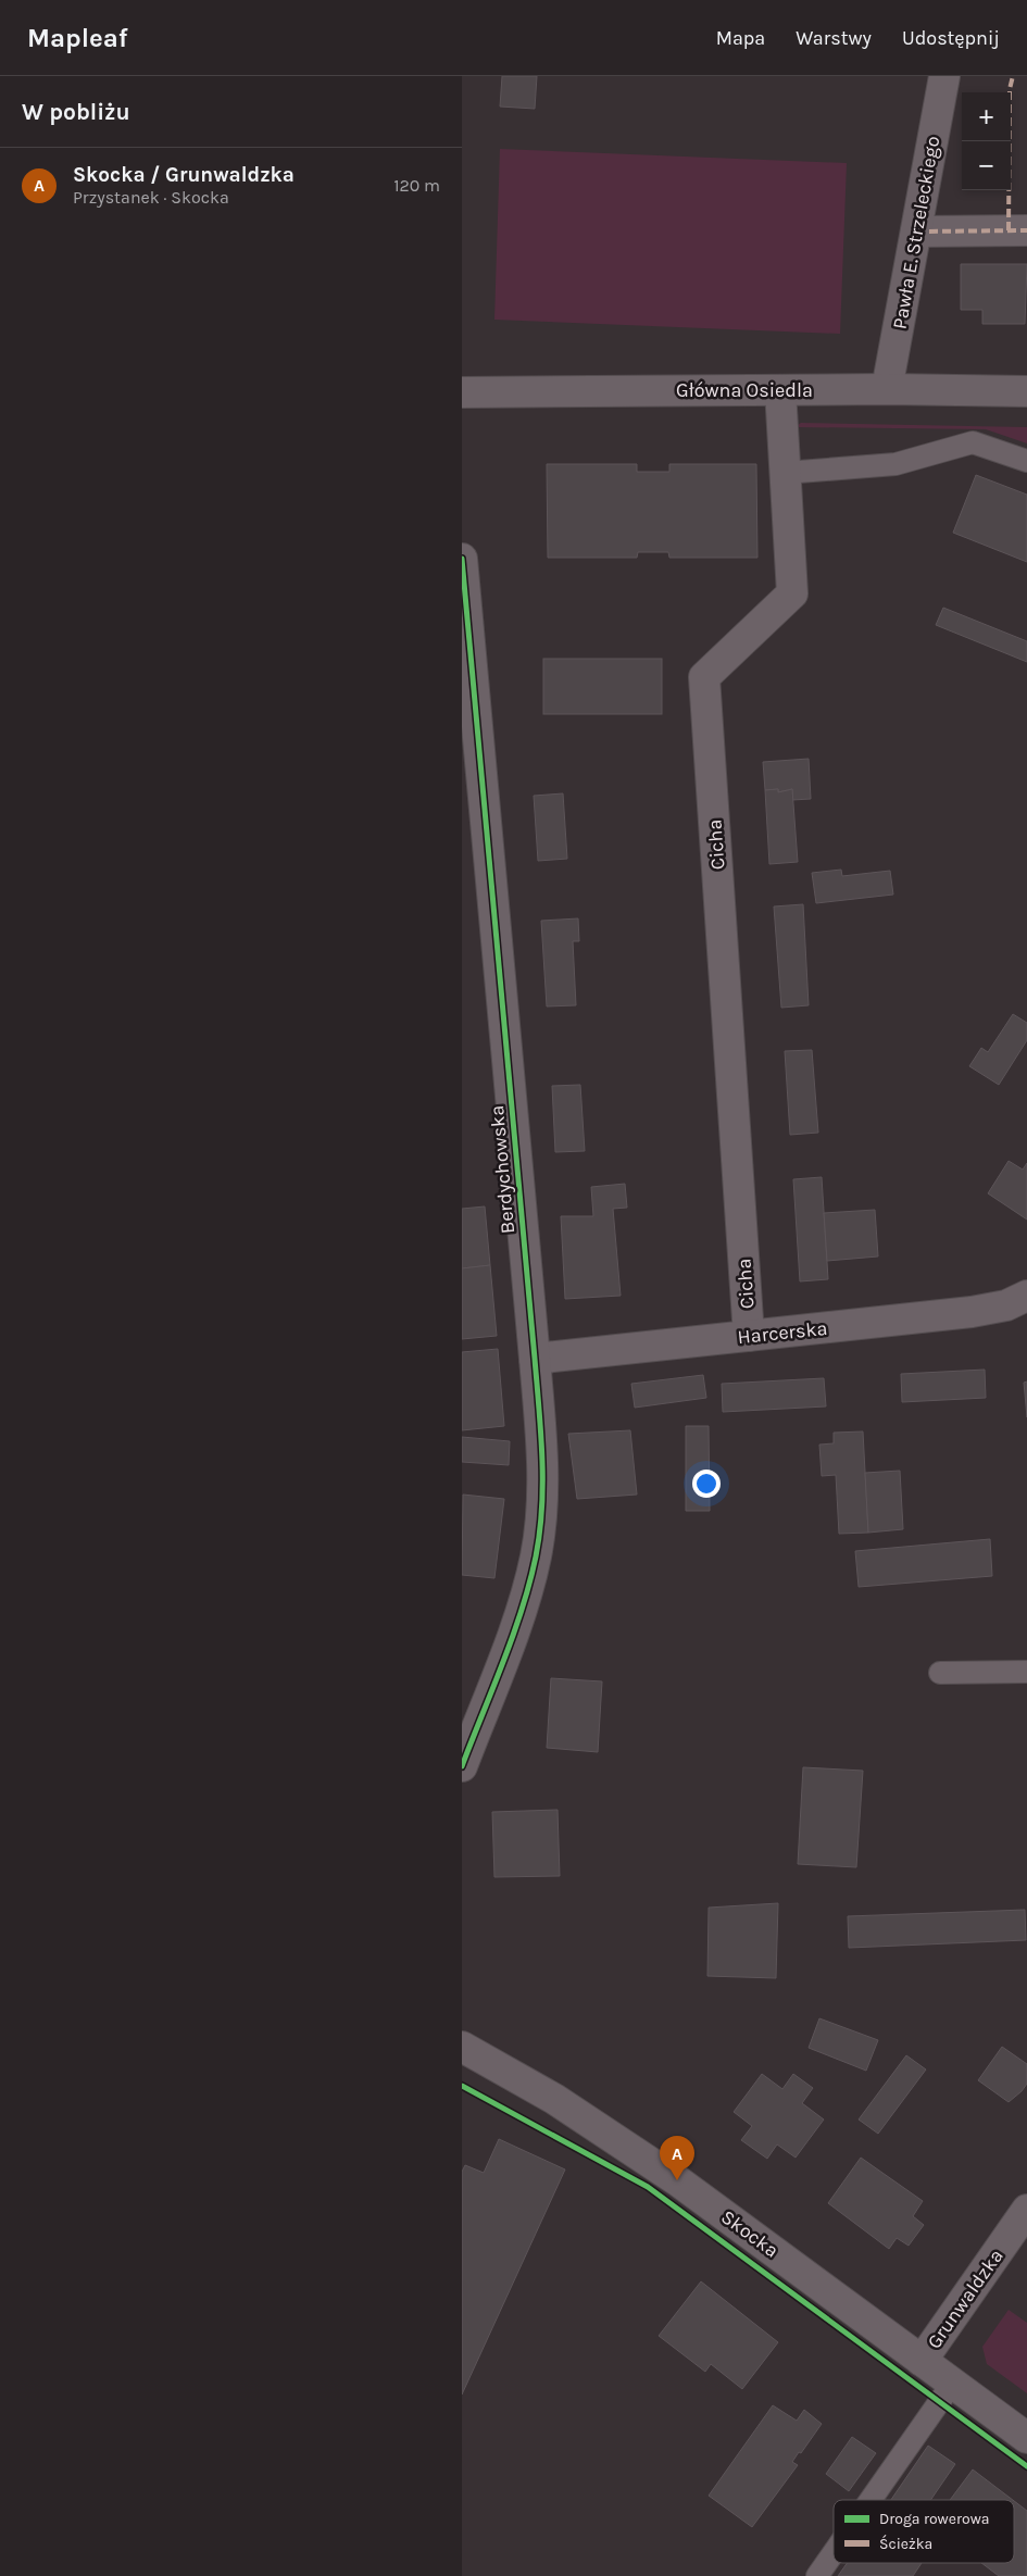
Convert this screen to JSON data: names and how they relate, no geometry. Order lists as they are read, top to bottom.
{
  "streets": {
    "street": [
      "Pawła E. Strzeleckiego",
      "Główna Osiedla",
      "Cicha",
      "Berdychowska",
      "Harcerska",
      "Skocka",
      "Grunwaldzka"
    ]
  },
  "crossings": [
    ["Pawła E. Strzeleckiego", "Główna Osiedla"],
    ["Główna Osiedla", "Cicha"],
    ["Cicha", "Harcerska"],
    ["Berdychowska", "Harcerska"],
    ["Skocka", "Grunwaldzka"]
  ],
  "legend": ["Droga rowerowa", "Ścieżka"],
  "page": {
    "header": "Mapleaf",
    "nav": ["Mapa", "Warstwy", "Udostępnij"],
    "heading": "W pobliżu",
    "map_buttons": ["+", "−"],
    "list": [
      {
        "mark": "A",
        "name": "Skocka / Grunwaldzka",
        "note": "Przystanek · Skocka",
        "value": "120 m"
      }
    ],
    "pins": "A"
  }
}
